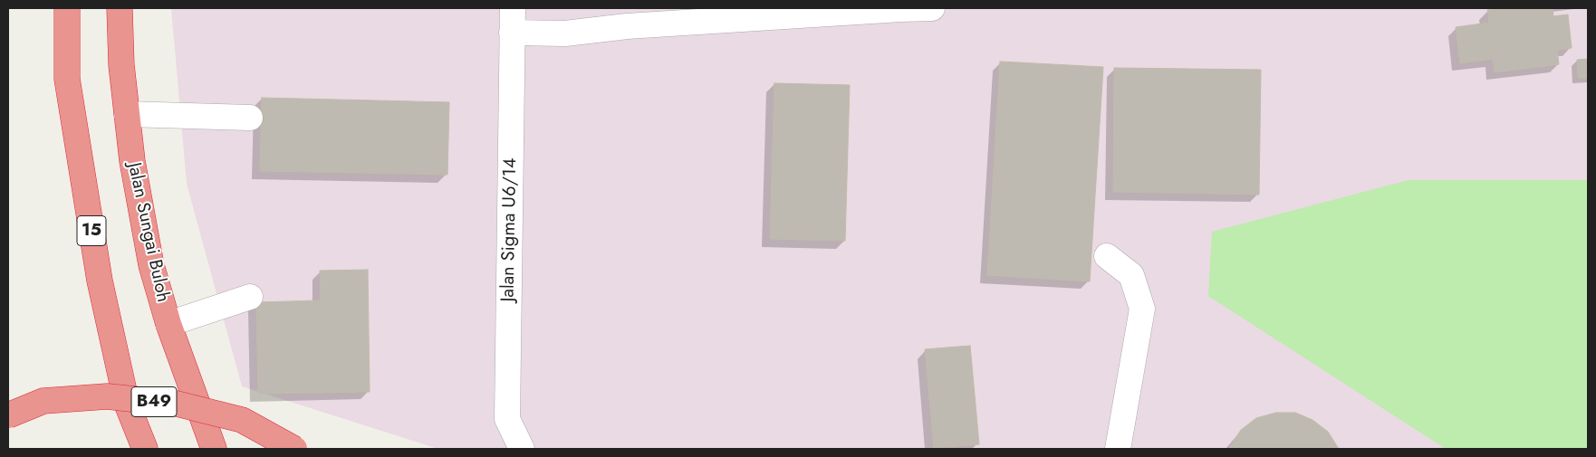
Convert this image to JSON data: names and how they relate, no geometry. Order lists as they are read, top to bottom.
{
  "streets": {
    "highway": ["15", "Jalan Sungai Buloh", "B49"],
    "street": ["Jalan Sigma U6/14"]
  }
}
